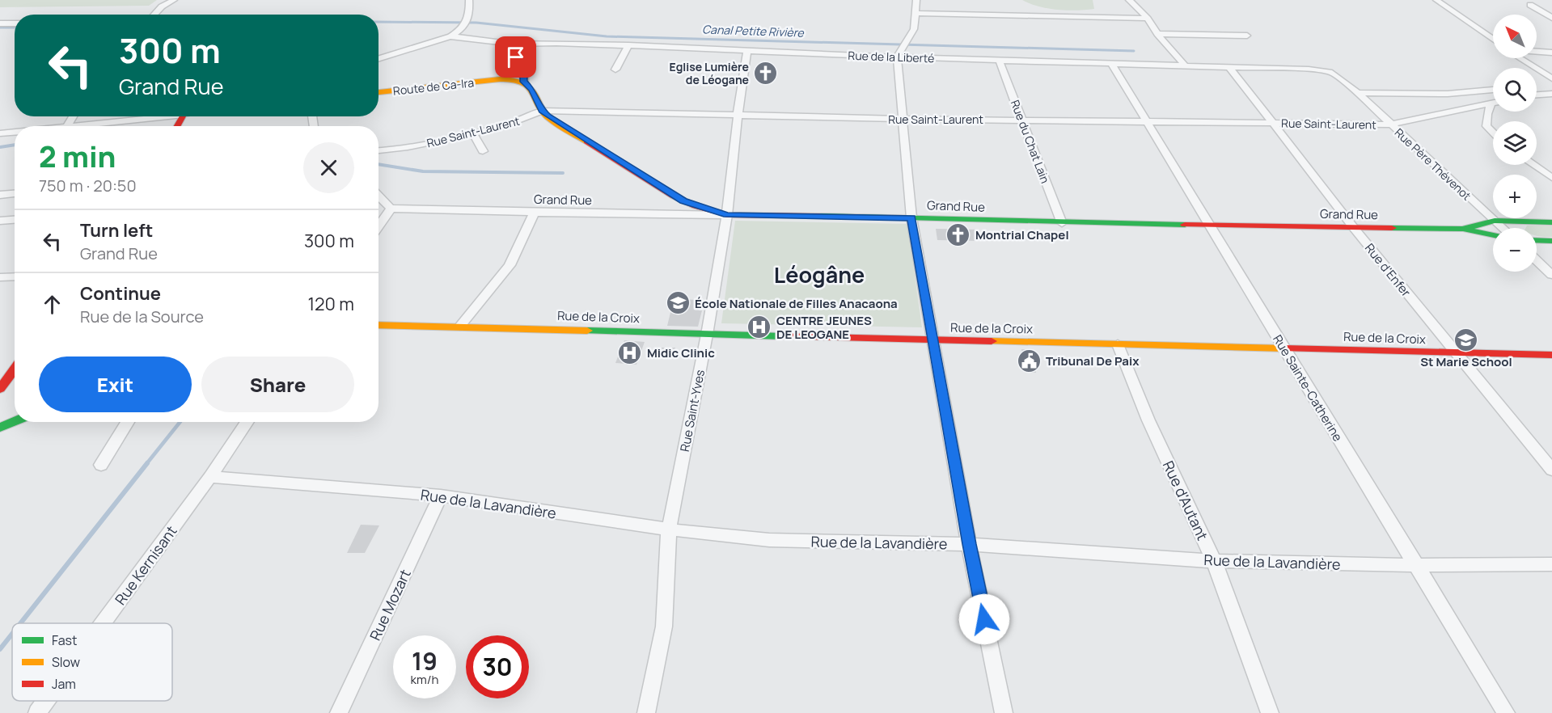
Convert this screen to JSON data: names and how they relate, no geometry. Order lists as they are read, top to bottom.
{
  "streets": {
    "street": [
      "Rue de la Liberté",
      "Route de Ca-Ira",
      "Rue Saint-Laurent",
      "Rue du Chat Lain",
      "Rue Père Thévenot",
      "Grand Rue",
      "Rue d'Enfer",
      "Rue de la Croix",
      "Rue Sainte-Catherine",
      "Rue Saint-Yves",
      "Rue d'Autant",
      "Rue de la Lavandière",
      "Rue Kernisant",
      "Rue Mozart"
    ]
  },
  "crossings": [
    ["Rue de la Liberté", "Rue du Chat Lain"],
    ["Rue de la Liberté", "Rue Père Thévenot"],
    ["Rue de la Liberté", "Rue d'Enfer"],
    ["Rue de la Liberté", "Rue Sainte-Catherine"],
    ["Rue de la Liberté", "Rue Saint-Yves"],
    ["Rue Saint-Laurent", "Rue du Chat Lain"],
    ["Rue Saint-Laurent", "Rue Père Thévenot"],
    ["Rue Saint-Laurent", "Rue d'Enfer"],
    ["Rue Saint-Laurent", "Rue Sainte-Catherine"],
    ["Rue Saint-Laurent", "Rue Saint-Yves"],
    ["Rue du Chat Lain", "Grand Rue"],
    ["Rue Père Thévenot", "Grand Rue"],
    ["Grand Rue", "Rue d'Enfer"],
    ["Grand Rue", "Rue Sainte-Catherine"],
    ["Grand Rue", "Rue Saint-Yves"],
    ["Rue d'Enfer", "Rue de la Croix"],
    ["Rue de la Croix", "Rue Sainte-Catherine"],
    ["Rue de la Croix", "Rue Saint-Yves"],
    ["Rue de la Croix", "Rue d'Autant"],
    ["Rue Sainte-Catherine", "Rue de la Lavandière"],
    ["Rue Saint-Yves", "Rue de la Lavandière"],
    ["Rue d'Autant", "Rue de la Lavandière"],
    ["Rue de la Lavandière", "Rue Kernisant"],
    ["Rue de la Lavandière", "Rue Mozart"]
  ],
  "districts": ["Léogâne"],
  "water": ["Canal Petite Rivière"],
  "places": {
    "church": ["Eglise Lumière de Léogane", "Montrial Chapel"],
    "school or university": ["École Nationale de Filles Anacaona", "St Marie School"],
    "hospital": ["CENTRE JEUNES DE LEOGANE", "Midic Clinic"],
    "public building": ["Tribunal De Paix"]
  },
  "legend": ["Fast", "Slow", "Jam"],
  "north": "top left",
  "page": {
    "map_buttons": ["+", "−"],
    "turn": ["300 m", "Grand Rue"],
    "heading": ["2 min", "750 m · 20:50"],
    "list": [
      {
        "name": "Turn left",
        "note": "Grand Rue",
        "value": "300 m"
      },
      {
        "name": "Continue",
        "note": "Rue de la Source",
        "value": "120 m"
      }
    ],
    "buttons": ["Exit", "Share"],
    "speed": "19 km/h",
    "limit": "30"
  }
}
